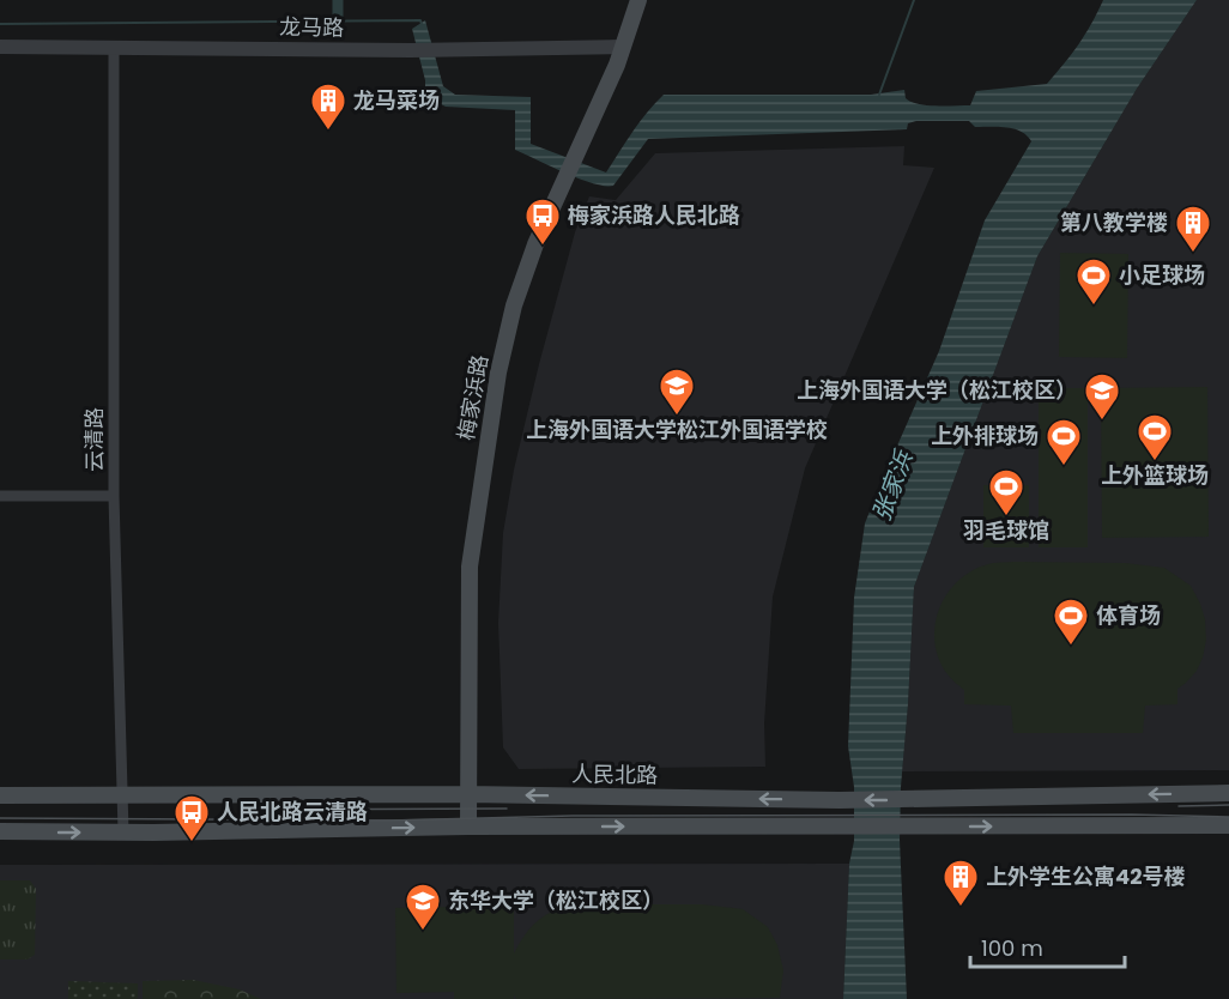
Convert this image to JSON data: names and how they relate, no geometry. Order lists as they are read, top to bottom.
{
  "streets": {
    "main road": ["梅家浜路", "人民北路"],
    "street": ["龙马路", "云清路"]
  },
  "crossings": [
    ["龙马路", "梅家浜路"],
    ["龙马路", "云清路"],
    ["梅家浜路", "人民北路"],
    ["云清路", "人民北路"]
  ],
  "water": ["张家浜"],
  "places": {
    "building": ["龙马菜场", "第八教学楼", "上外学生公寓42号楼"],
    "bus stop": ["梅家浜路人民北路", "人民北路云清路"],
    "sports": [
      "小足球场",
      "上外篮球场",
      "上外排球场",
      "羽毛球馆",
      "体育场"
    ],
    "school or university": ["上海外国语大学松江外国语学校", "上海外国语大学（松江校区）", "东华大学（松江校区）"]
  },
  "scale_bar": "100 m"
}
